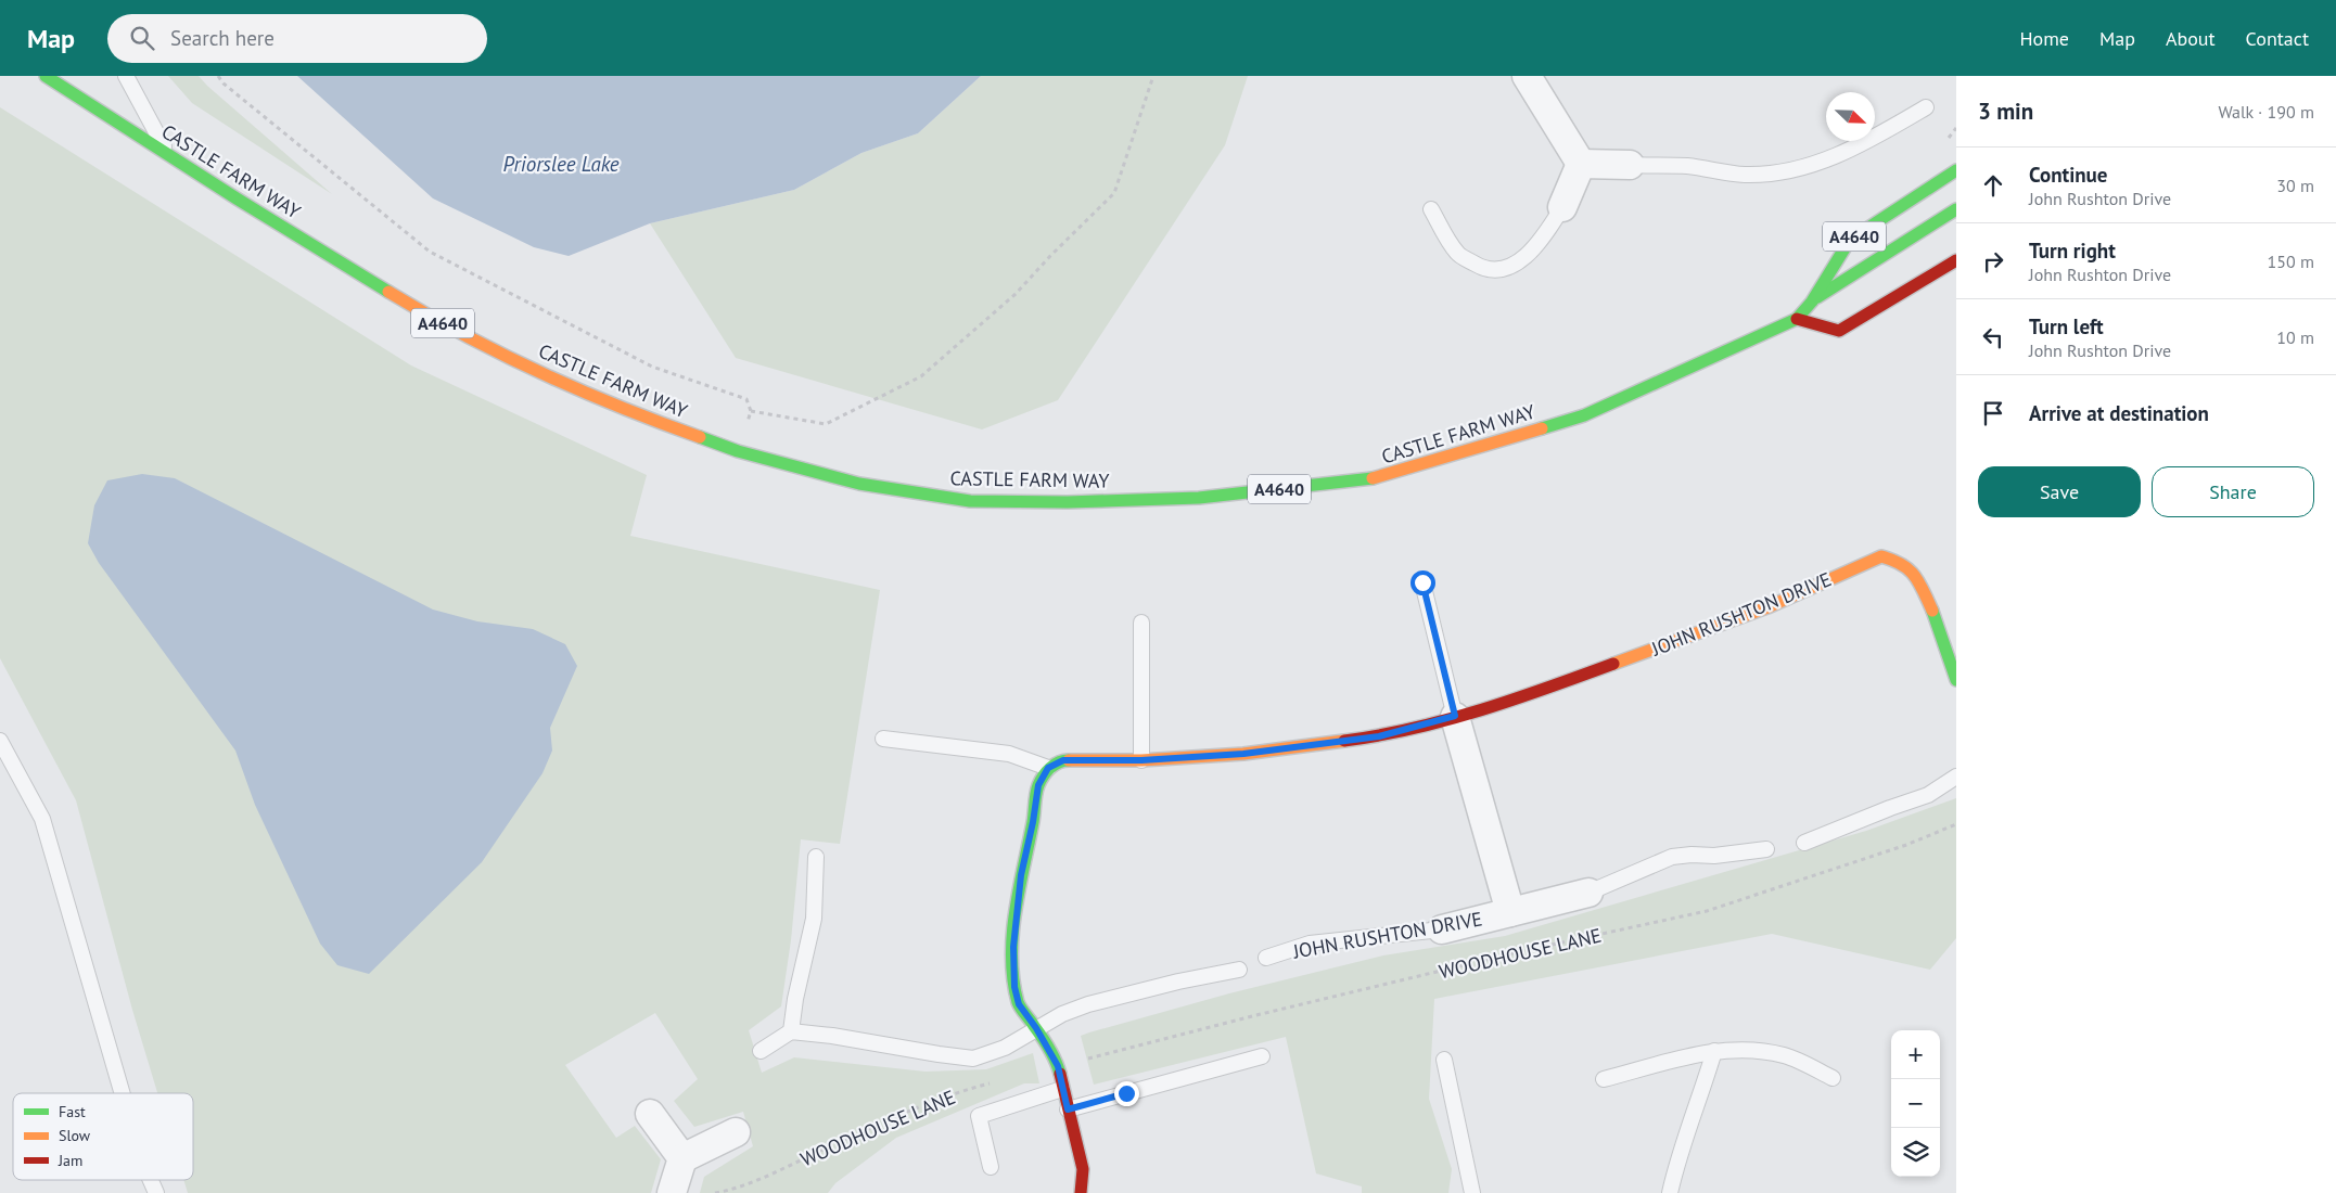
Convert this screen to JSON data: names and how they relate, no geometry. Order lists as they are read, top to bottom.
{
  "streets": {
    "main road": ["CASTLE FARM WAY", "A4640", "JOHN RUSHTON DRIVE"],
    "path": ["WOODHOUSE LANE"]
  },
  "water": ["Priorslee Lake"],
  "legend": ["Fast", "Slow", "Jam"],
  "north": "bottom right",
  "page": {
    "header": "Map",
    "search": "Search here",
    "nav": [
      "Home",
      "Map",
      "About",
      "Contact"
    ],
    "heading": ["3 min", "Walk · 190 m"],
    "list": [
      ["Continue", "John Rushton Drive", "30 m"],
      ["Turn right", "John Rushton Drive", "150 m"],
      ["Turn left", "John Rushton Drive", "10 m"],
      "Arrive at destination"
    ],
    "buttons": ["Save", "Share"],
    "map_buttons": ["+", "−"]
  }
}
